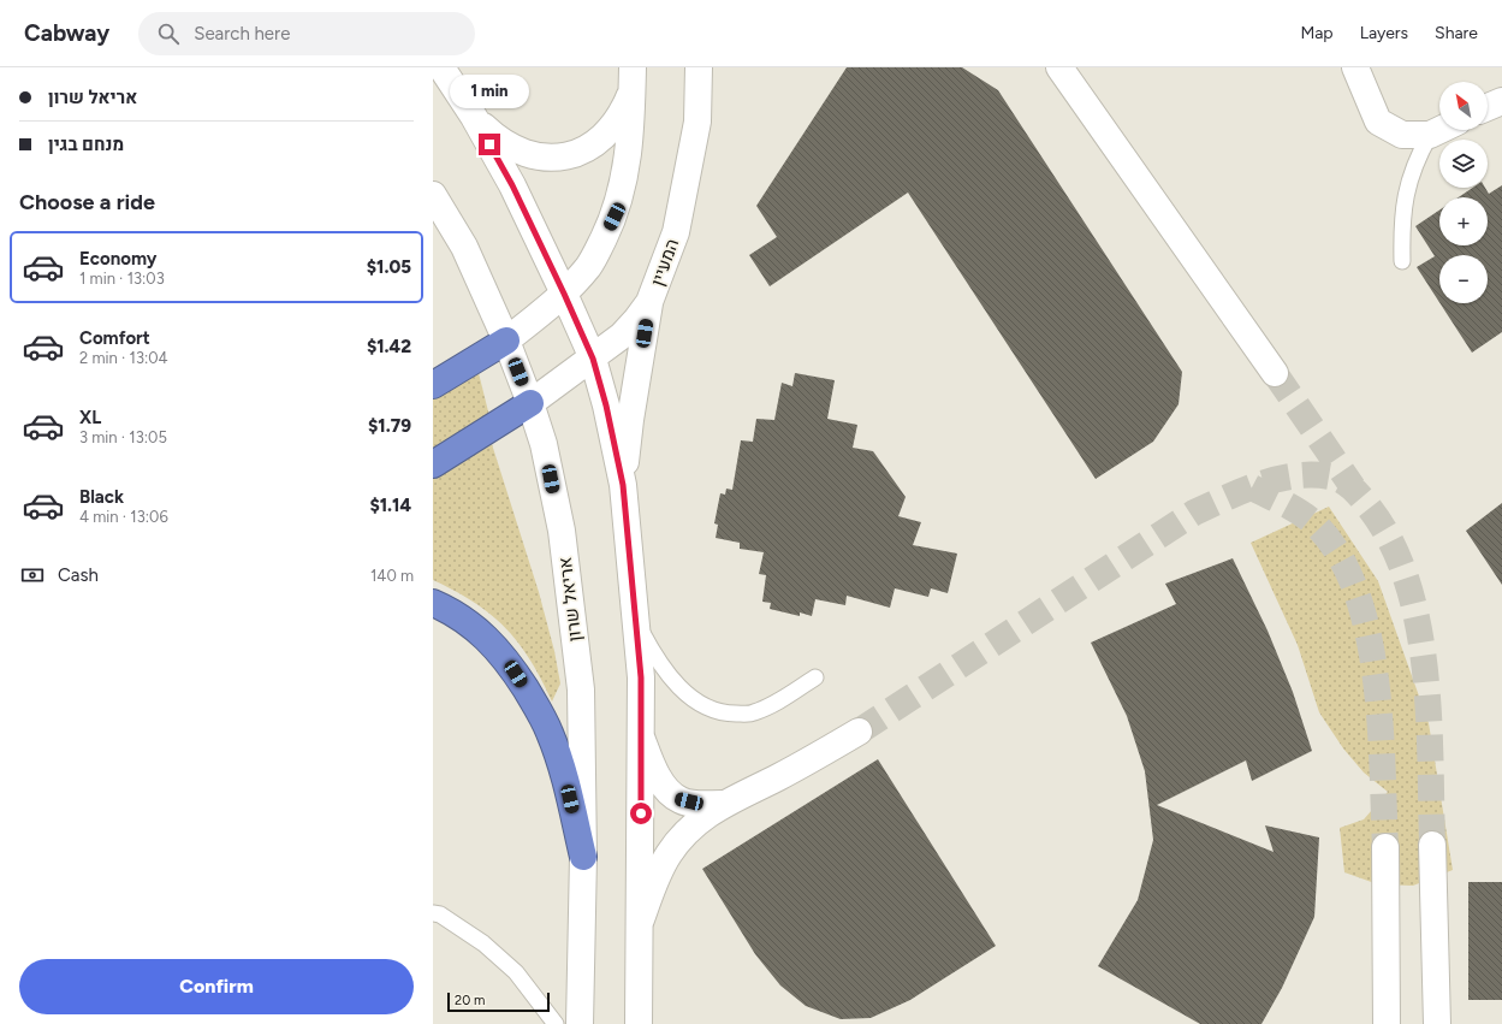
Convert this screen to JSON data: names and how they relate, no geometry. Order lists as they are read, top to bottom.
{
  "streets": {
    "street": ["המעיין", "אריאל שרון"]
  },
  "crossings": [
    ["המעיין", "אריאל שרון"]
  ],
  "scale_bar": "20 m",
  "north": "top left",
  "page": {
    "header": "Cabway",
    "search": "Search here",
    "nav": ["Map", "Layers", "Share"],
    "banner": ["אריאל שרון", "מנחם בגין"],
    "bubble": "1 min",
    "map_buttons": ["+", "−"],
    "heading": "Choose a ride",
    "list": [
      {
        "name": "Economy",
        "note": "1 min · 13:03",
        "value": "$1.05"
      },
      {
        "name": "Comfort",
        "note": "2 min · 13:04",
        "value": "$1.42"
      },
      {
        "name": "XL",
        "note": "3 min · 13:05",
        "value": "$1.79"
      },
      {
        "name": "Black",
        "note": "4 min · 13:06",
        "value": "$1.14"
      }
    ],
    "pay": ["Cash", "140 m"],
    "buttons": "Confirm",
    "scale": "20 m"
  }
}
